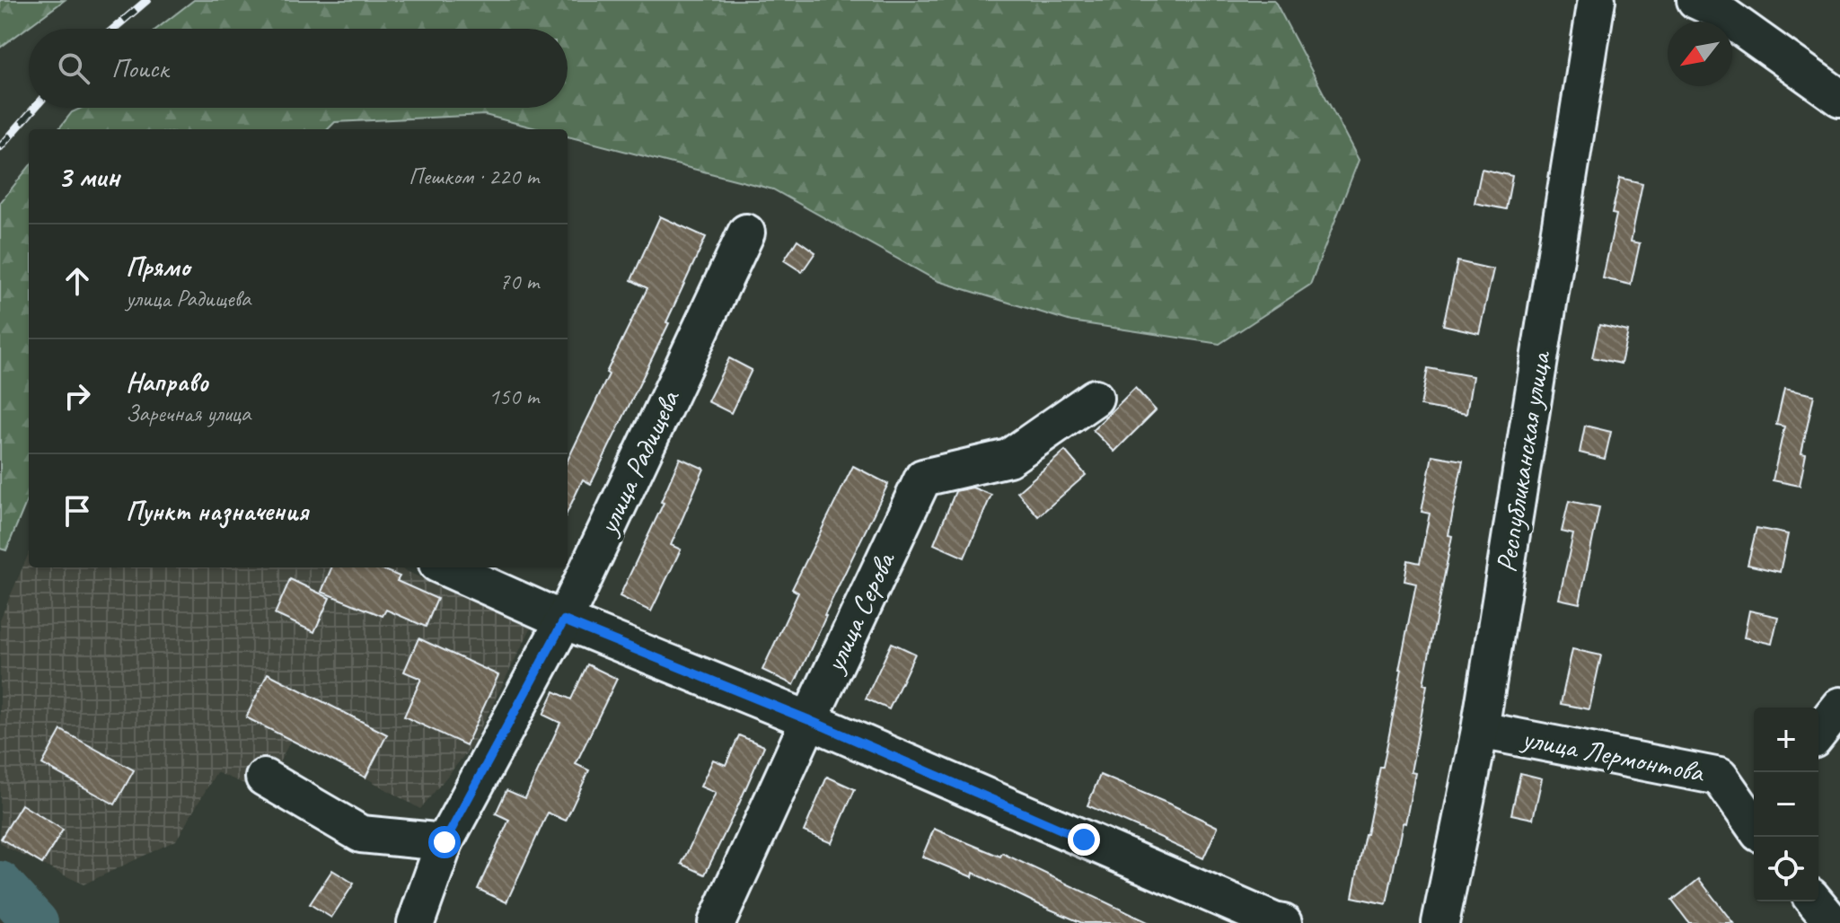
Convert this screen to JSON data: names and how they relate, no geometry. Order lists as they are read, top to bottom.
{
  "streets": {
    "street": [
      "улица Радищева",
      "Республиканская улица",
      "улица Серова",
      "улица Лермонтова"
    ]
  },
  "crossings": [
    ["Республиканская улица", "улица Лермонтова"]
  ],
  "north": "bottom left",
  "page": {
    "search": "Поиск",
    "heading": ["3 мин", "Пешком · 220 m"],
    "list": [
      ["Прямо", "улица Радищева", "70 m"],
      ["Направо", "Заречная улица", "150 m"],
      "Пункт назначения"
    ],
    "map_buttons": ["+", "−"]
  }
}
